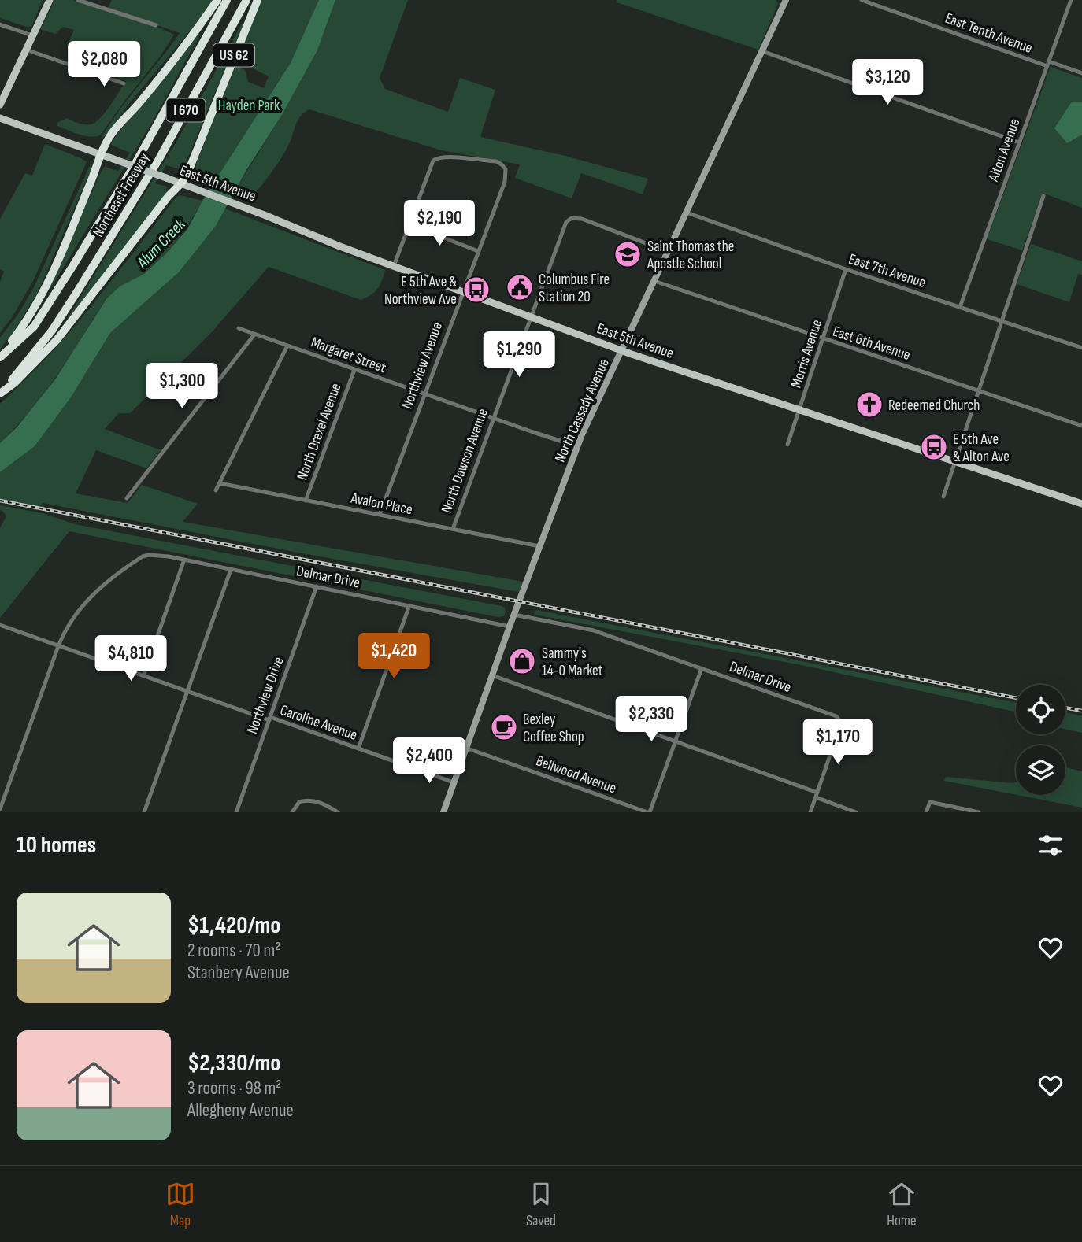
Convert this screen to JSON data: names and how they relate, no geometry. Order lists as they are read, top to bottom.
{
  "streets": {
    "highway": ["US 62", "I 670", "Northeast Freeway"],
    "main road": ["East 5th Avenue"],
    "street": [
      "East Tenth Avenue",
      "Alton Avenue",
      "East 7th Avenue",
      "East 6th Avenue",
      "Morris Avenue",
      "Margaret Street",
      "Northview Avenue",
      "North Cassady Avenue",
      "North Drexel Avenue",
      "North Dawson Avenue",
      "Avalon Place",
      "Delmar Drive",
      "Northview Drive",
      "Caroline Avenue",
      "Bellwood Avenue"
    ]
  },
  "crossings": [
    ["East Tenth Avenue", "Alton Avenue"],
    ["US 62", "East 5th Avenue"],
    ["Alton Avenue", "East 7th Avenue"],
    ["East 5th Avenue", "Northeast Freeway"],
    ["East 5th Avenue", "Morris Avenue"],
    ["East 5th Avenue", "Northview Avenue"],
    ["East 5th Avenue", "North Cassady Avenue"],
    ["East 5th Avenue", "North Dawson Avenue"],
    ["East 7th Avenue", "Morris Avenue"],
    ["East 7th Avenue", "North Cassady Avenue"],
    ["East 6th Avenue", "Morris Avenue"],
    ["East 6th Avenue", "North Cassady Avenue"],
    ["Margaret Street", "Northview Avenue"],
    ["Margaret Street", "North Cassady Avenue"],
    ["Margaret Street", "North Drexel Avenue"],
    ["Margaret Street", "North Dawson Avenue"],
    ["Northview Avenue", "Avalon Place"],
    ["North Cassady Avenue", "North Dawson Avenue"],
    ["North Cassady Avenue", "Avalon Place"],
    ["North Cassady Avenue", "Delmar Drive"],
    ["North Cassady Avenue", "Caroline Avenue"],
    ["North Cassady Avenue", "Bellwood Avenue"],
    ["North Drexel Avenue", "Avalon Place"],
    ["North Dawson Avenue", "Avalon Place"],
    ["Delmar Drive", "Northview Drive"],
    ["Delmar Drive", "Caroline Avenue"],
    ["Northview Drive", "Caroline Avenue"]
  ],
  "water": ["Alum Creek"],
  "parks": ["Hayden Park"],
  "places": {
    "school or university": ["Saint Thomas the Apostle School"],
    "public building": ["Columbus Fire Station 20"],
    "bus stop": ["E 5th Ave & Northview Ave", "E 5th Ave & Alton Ave"],
    "church": ["Redeemed Church"],
    "shop": ["Sammy's 14-0 Market"],
    "cafe": ["Bexley Coffee Shop"]
  },
  "page": {
    "price": [
      "$2,080",
      "$3,120",
      "$2,190",
      "$1,290",
      "$1,300",
      "$1,420",
      "$4,810",
      "$2,330",
      "$1,170",
      "$2,400"
    ],
    "heading": "10 homes",
    "list": [
      {
        "name": "$1,420/mo",
        "note": "2 rooms · 70 m² · Stanbery Avenue"
      },
      {
        "name": "$2,330/mo",
        "note": "3 rooms · 98 m² · Allegheny Avenue"
      }
    ],
    "tabs": ["Map", "Saved", "Home"]
  }
}
